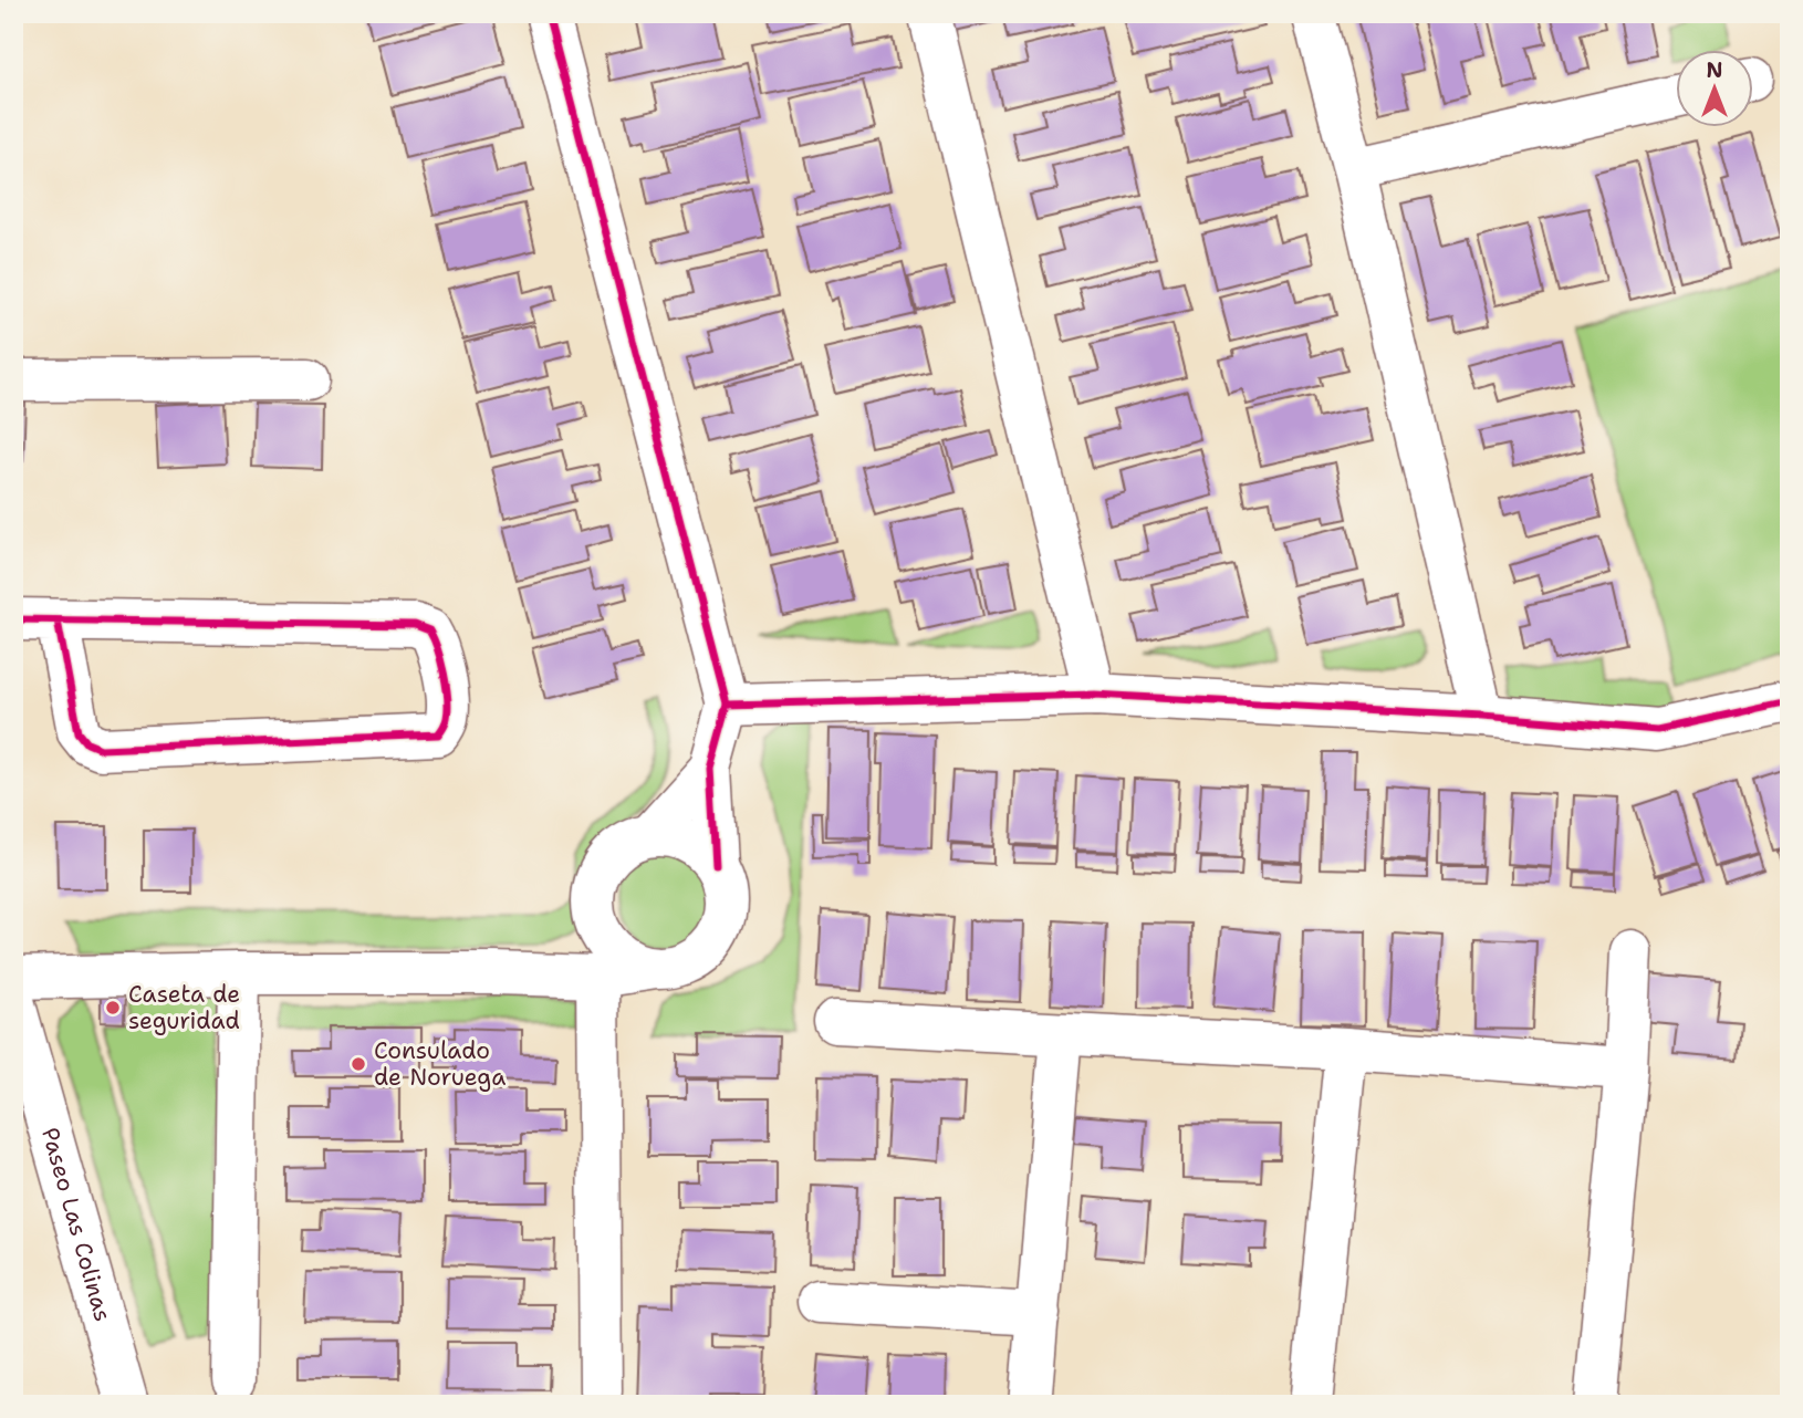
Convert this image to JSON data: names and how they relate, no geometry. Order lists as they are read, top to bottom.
{
  "streets": {
    "street": ["Paseo Las Colinas"]
  },
  "places": ["Caseta de seguridad", "Consulado de Noruega"],
  "north": "top"
}
